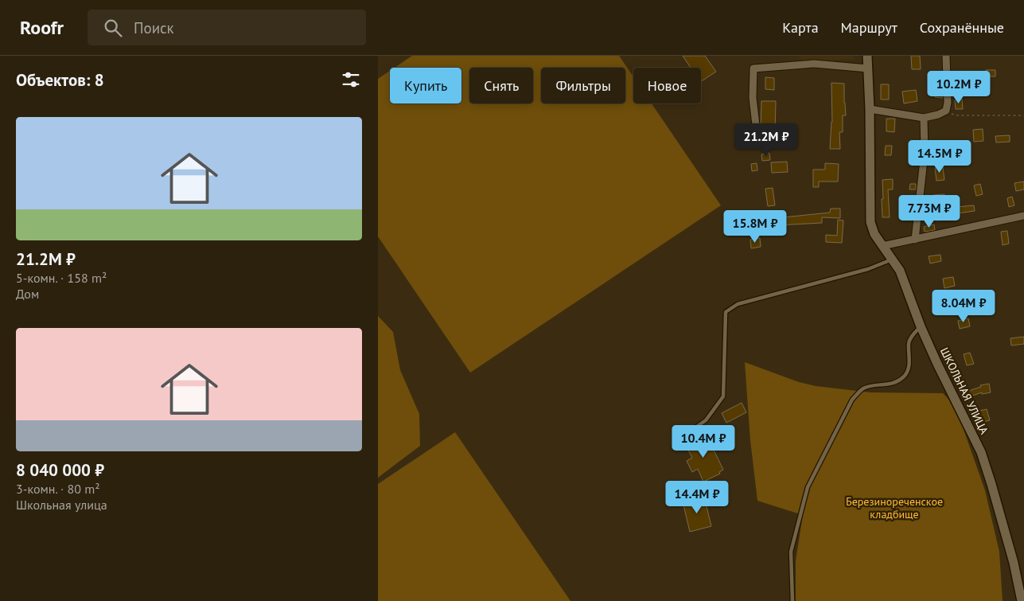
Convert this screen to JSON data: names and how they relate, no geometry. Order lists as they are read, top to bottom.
{
  "streets": {
    "street": ["ШКОЛЬНАЯ УЛИЦА"]
  },
  "parks": ["Березинореченское кладбище"],
  "page": {
    "header": "Roofr",
    "search": "Поиск",
    "nav": ["Карта", "Маршрут", "Сохранённые"],
    "heading": "Объектов: 8",
    "chip": [
      "Купить",
      "Снять",
      "Фильтры",
      "Новое"
    ],
    "price": [
      "10.2M ₽",
      "21.2M ₽",
      "14.5M ₽",
      "7.73M ₽",
      "15.8M ₽",
      "8.04M ₽",
      "10.4M ₽",
      "14.4M ₽"
    ],
    "list": [
      {
        "name": "21.2M ₽",
        "note": "5-комн. · 158 m² · Дом"
      },
      {
        "name": "8 040 000 ₽",
        "note": "3-комн. · 80 m² · Школьная улица"
      }
    ]
  }
}
